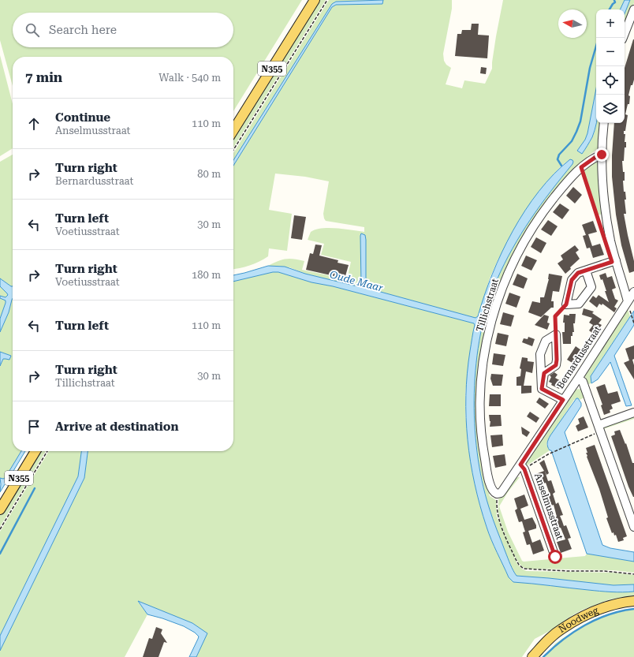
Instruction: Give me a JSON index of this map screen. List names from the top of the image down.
{
  "streets": {
    "main road": ["N355", "Noodweg"],
    "street": ["Tillichstraat", "Bernardusstraat", "Anselmusstraat"]
  },
  "crossings": [
    ["Tillichstraat", "Bernardusstraat"],
    ["Bernardusstraat", "Anselmusstraat"]
  ],
  "water": ["Oude Maar"],
  "north": "left",
  "page": {
    "map_buttons": ["+", "−"],
    "search": "Search here",
    "heading": ["7 min", "Walk · 540 m"],
    "list": [
      ["Continue", "Anselmusstraat", "110 m"],
      ["Turn right", "Bernardusstraat", "80 m"],
      ["Turn left", "Voetiusstraat", "30 m"],
      ["Turn right", "Voetiusstraat", "180 m"],
      ["Turn left", "110 m"],
      ["Turn right", "Tillichstraat", "30 m"],
      "Arrive at destination"
    ]
  }
}
